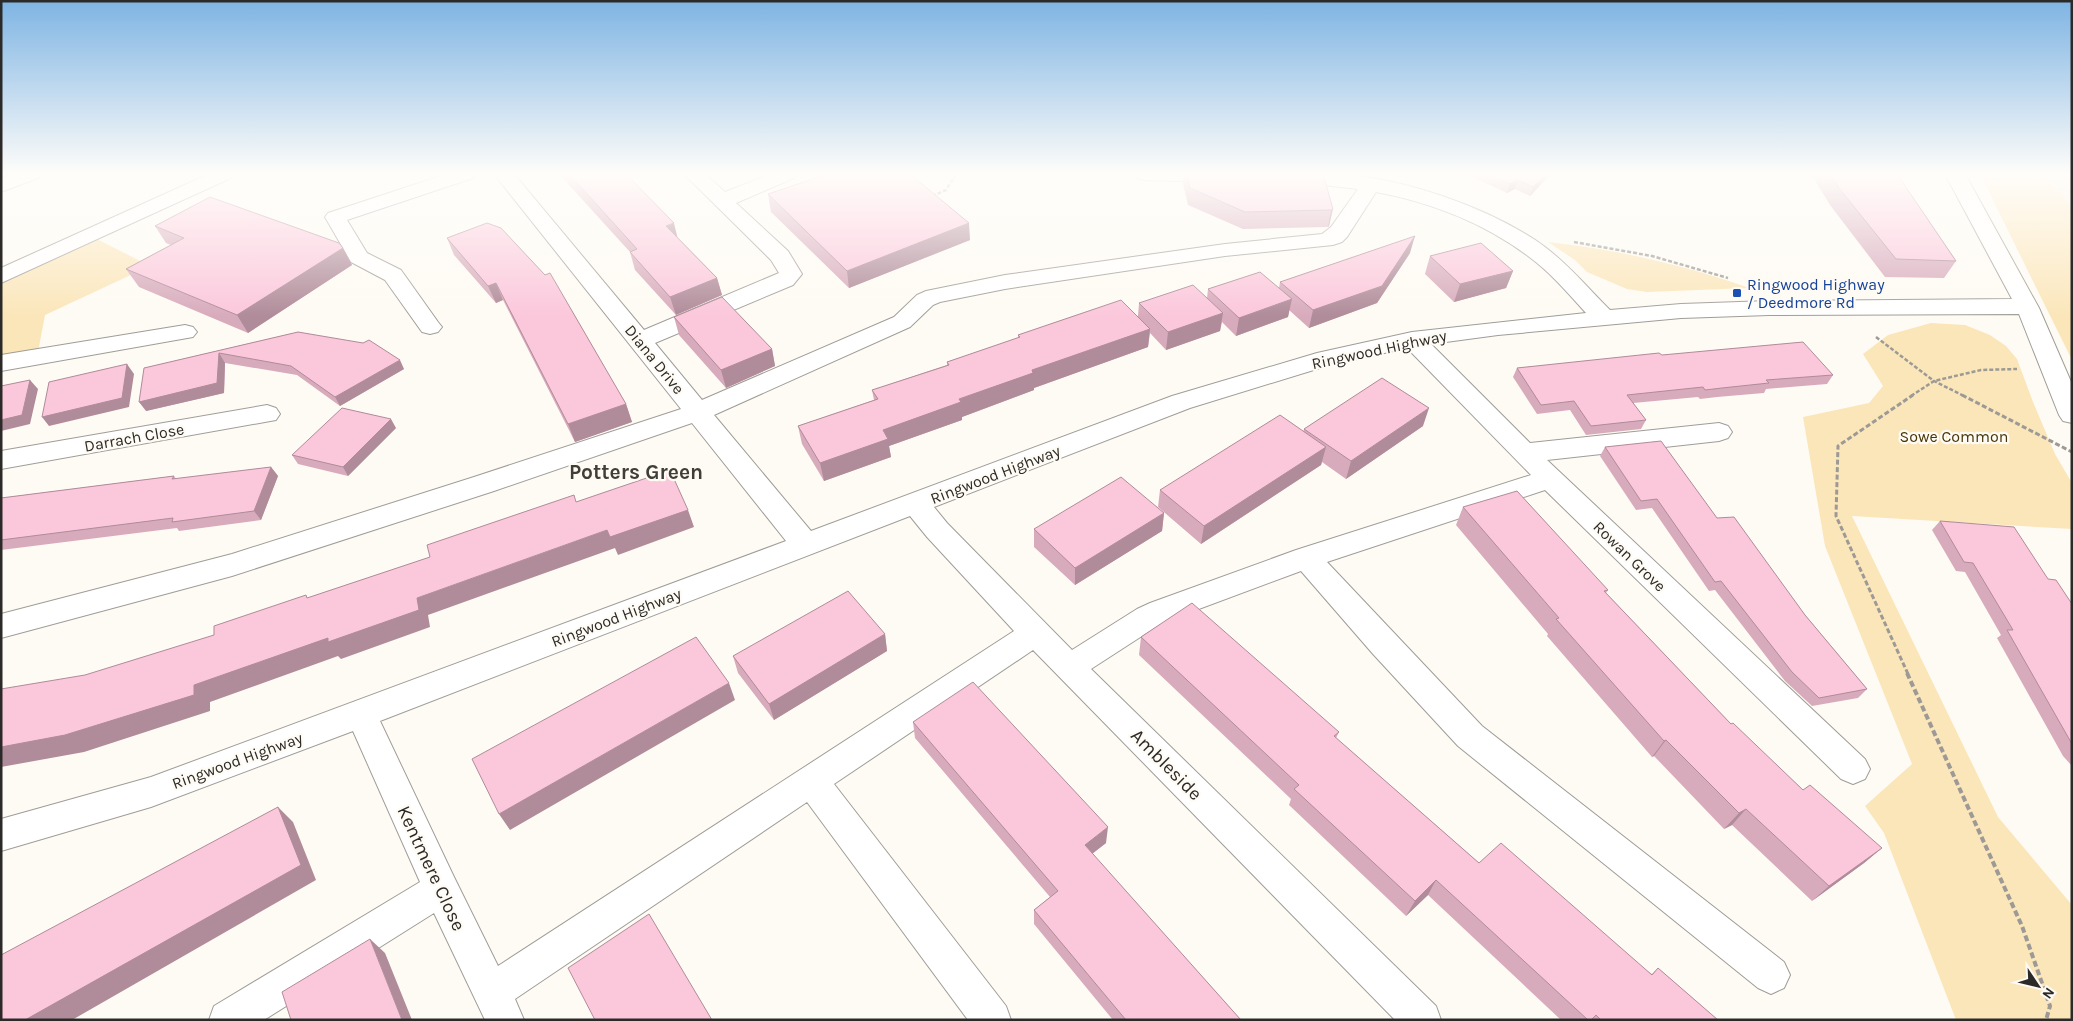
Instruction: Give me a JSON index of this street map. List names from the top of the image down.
{
  "streets": {
    "street": [
      "Ringwood Highway",
      "Diana Drive",
      "Darrach Close",
      "Rowan Grove",
      "Ambleside",
      "Kentmere Close"
    ]
  },
  "crossings": [
    ["Ringwood Highway", "Diana Drive"],
    ["Ringwood Highway", "Rowan Grove"],
    ["Ringwood Highway", "Ambleside"],
    ["Ringwood Highway", "Kentmere Close"]
  ],
  "districts": ["Potters Green"],
  "parks": ["Sowe Common"],
  "places": {
    "transit": ["Ringwood Highway / Deedmore Rd"]
  },
  "north": "bottom right"
}
